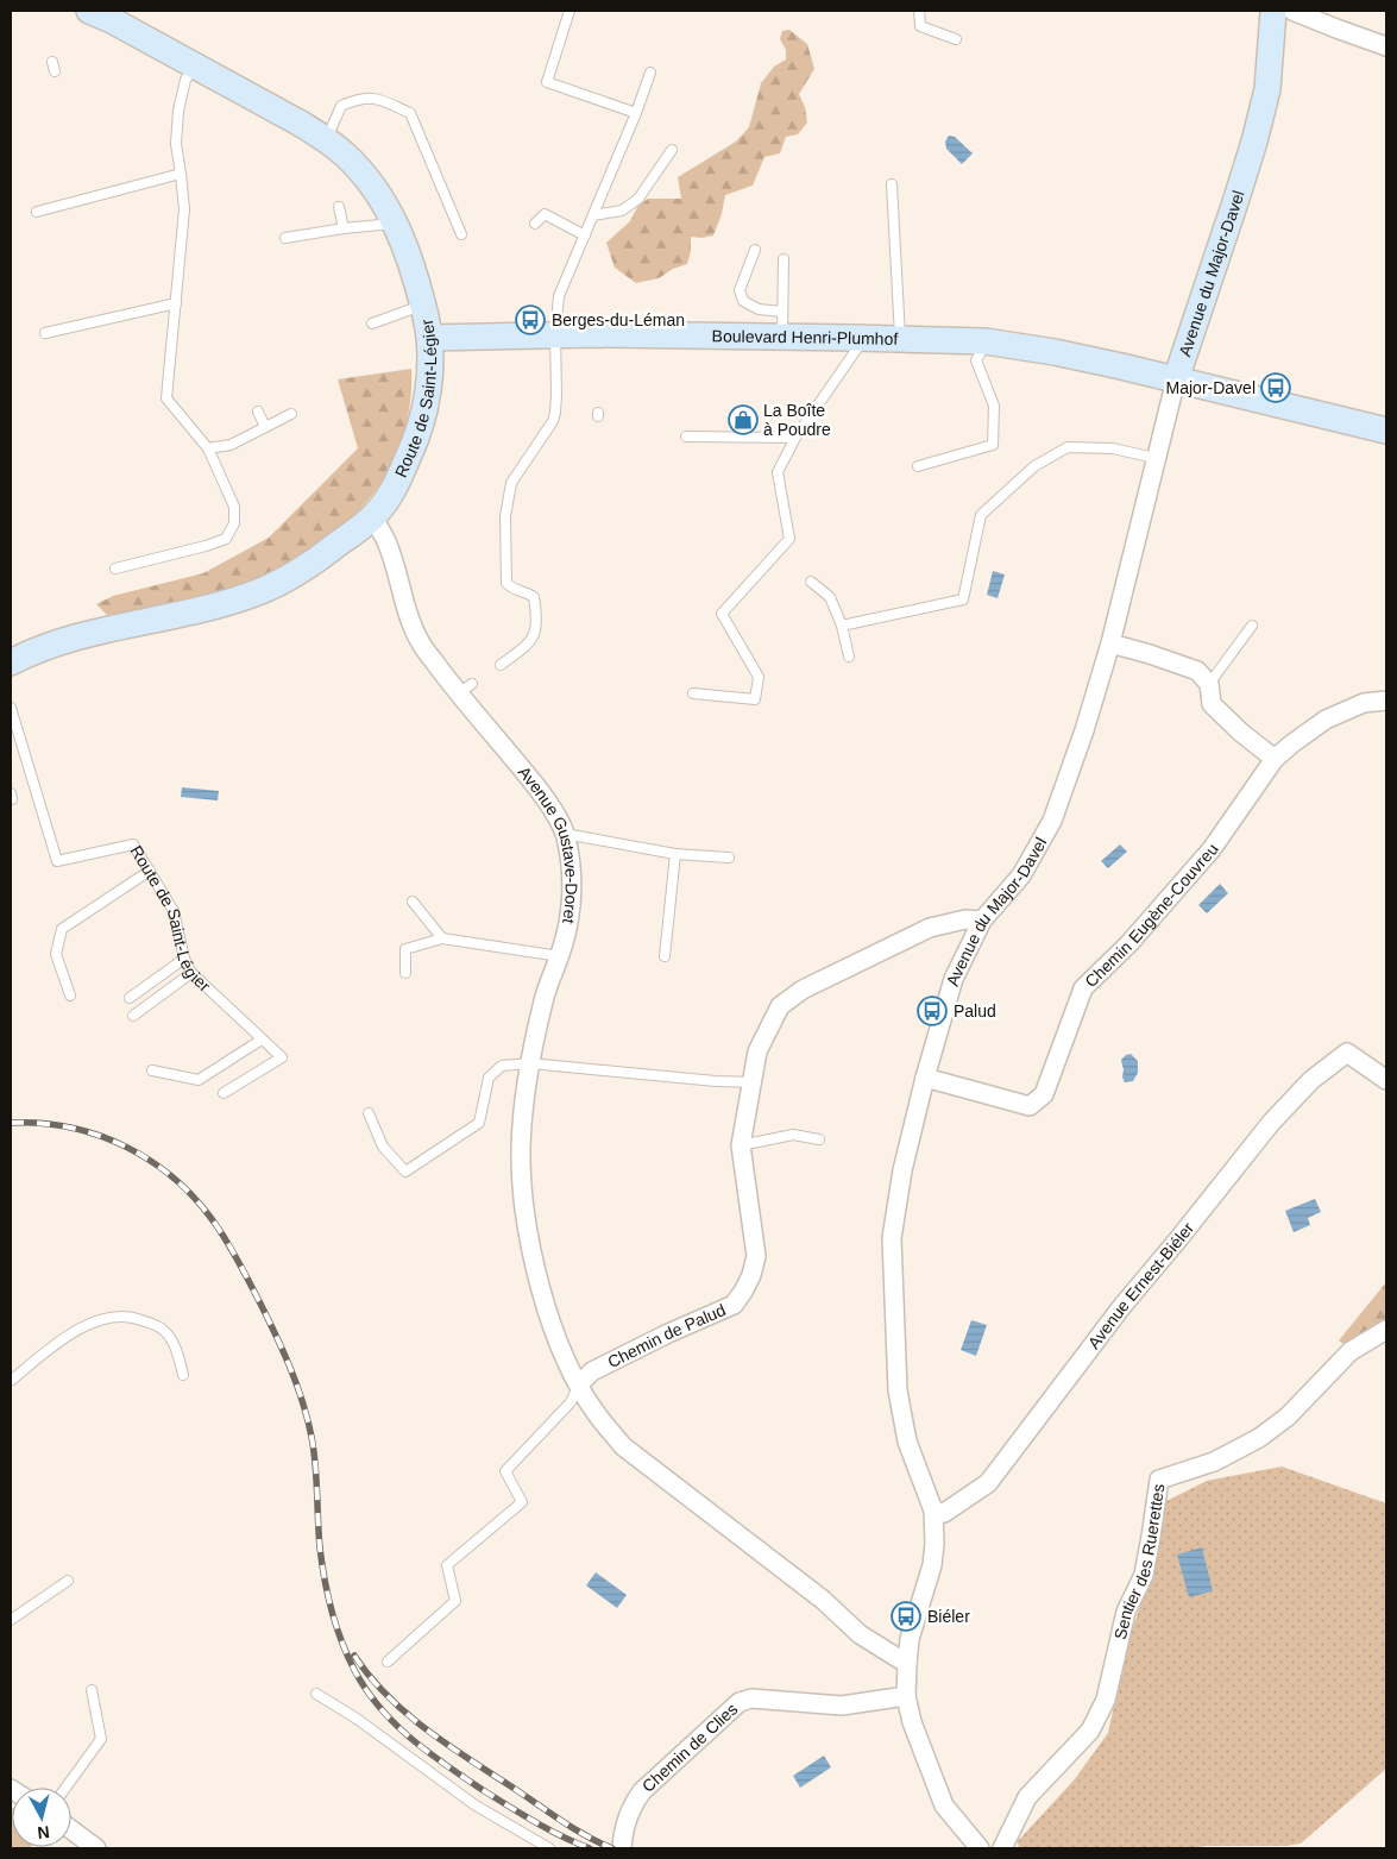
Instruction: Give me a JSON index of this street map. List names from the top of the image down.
{
  "streets": {
    "street": [
      "Avenue du Major-Davel",
      "Boulevard Henri-Plumhof",
      "Route de Saint-Légier",
      "Avenue Gustave-Doret",
      "Chemin Eugène-Couvreu",
      "Avenue Ernest-Biéler",
      "Chemin de Palud",
      "Sentier des Ruerettes",
      "Chemin de Clies"
    ]
  },
  "crossings": [
    ["Avenue du Major-Davel", "Boulevard Henri-Plumhof"],
    ["Avenue du Major-Davel", "Chemin Eugène-Couvreu"],
    ["Avenue du Major-Davel", "Avenue Ernest-Biéler"],
    ["Avenue du Major-Davel", "Chemin de Palud"],
    ["Avenue du Major-Davel", "Chemin de Clies"],
    ["Boulevard Henri-Plumhof", "Route de Saint-Légier"],
    ["Route de Saint-Légier", "Avenue Gustave-Doret"],
    ["Avenue Gustave-Doret", "Chemin de Palud"]
  ],
  "places": {
    "bus stop": [
      "Berges-du-Léman",
      "Major-Davel",
      "Palud",
      "Biéler"
    ],
    "shop": ["La Boîte à Poudre"]
  },
  "north": "bottom"
}
